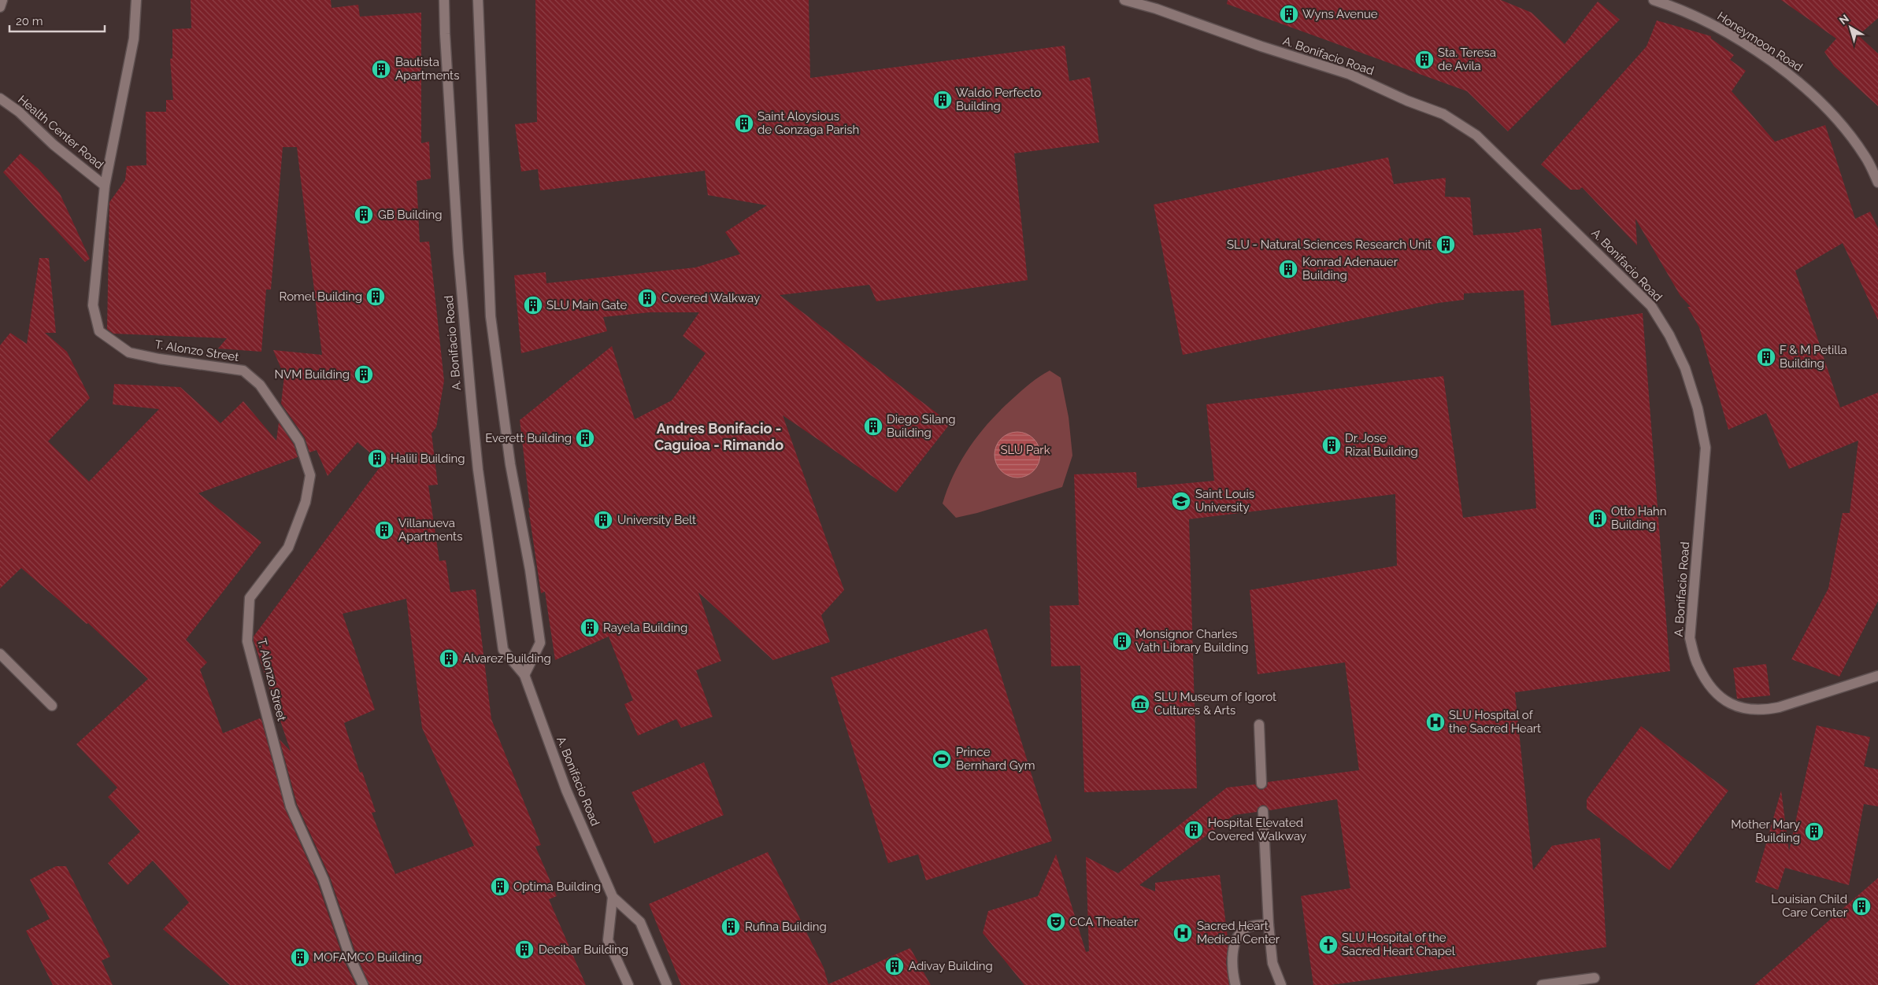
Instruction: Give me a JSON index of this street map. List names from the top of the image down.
{
  "streets": {
    "main road": [
      "Honeymoon Road",
      "A. Bonifacio Road",
      "Health Center Road",
      "T. Alonzo Street"
    ]
  },
  "crossings": [
    ["Health Center Road", "T. Alonzo Street"]
  ],
  "districts": ["Andres Bonifacio - Caguioa - Rimando"],
  "parks": ["SLU Park"],
  "places": {
    "building": [
      "Wyns Avenue",
      "Sta. Teresa de Avila",
      "Bautista Apartments",
      "Waldo Perfecto Building",
      "Saint Aloysious de Gonzaga Parish",
      "GB Building",
      "SLU - Natural Sciences Research Unit",
      "Konrad Adenauer Building",
      "Romel Building",
      "Covered Walkway",
      "SLU Main Gate",
      "F & M Petilla Building",
      "NVM Building",
      "Diego Silang Building",
      "Everett Building",
      "Dr. Jose Rizal Building",
      "Halili Building",
      "Otto Hahn Building",
      "University Belt",
      "Villanueva Apartments",
      "Rayela Building",
      "Monsignor Charles Vath Library Building",
      "Alvarez Building",
      "Hospital Elevated Covered Walkway",
      "Mother Mary Building",
      "Optima Building",
      "Louisian Child Care Center",
      "Rufina Building",
      "Decibar Building",
      "MOFAMCO Building",
      "Adivay Building"
    ],
    "school or university": ["Saint Louis University"],
    "museum": ["SLU Museum of Igorot Cultures & Arts"],
    "hospital": ["SLU Hospital of the Sacred Heart", "Sacred Heart Medical Center"],
    "sports": ["Prince Bernhard Gym"],
    "theatre": ["CCA Theater"],
    "church": ["SLU Hospital of the Sacred Heart Chapel"]
  },
  "scale_bar": "20 m",
  "north": "top left"
}
